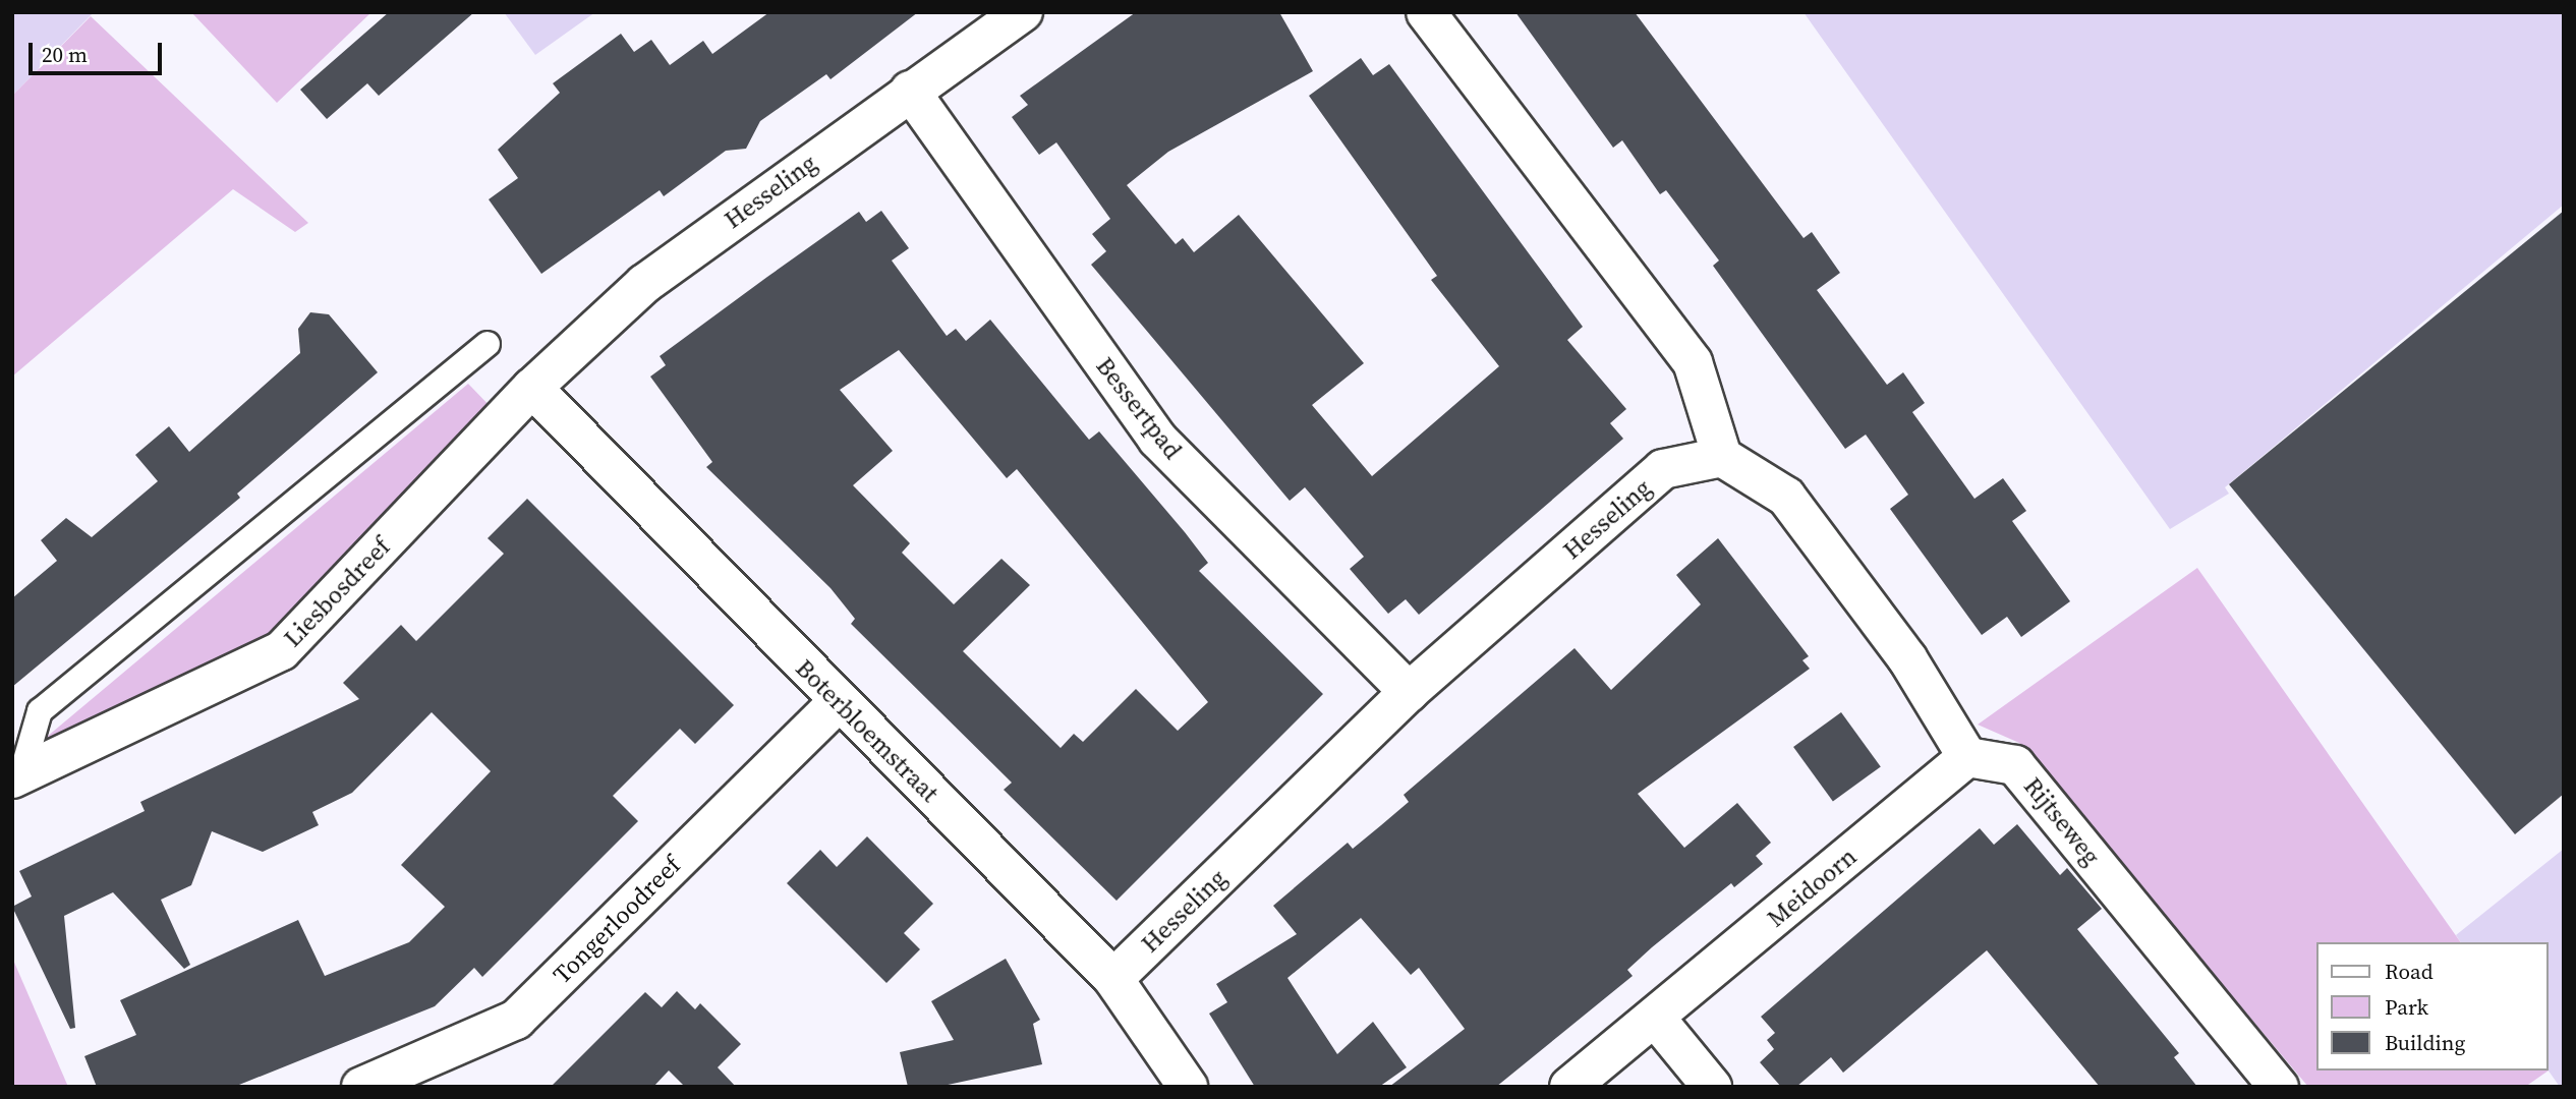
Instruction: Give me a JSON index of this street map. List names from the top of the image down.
{
  "streets": {
    "street": [
      "Hesseling",
      "Bessertpad",
      "Liesbosdreef",
      "Boterbloemstraat",
      "Rijtseweg",
      "Meidoorn",
      "Tongerloodreef"
    ]
  },
  "crossings": [
    ["Hesseling", "Bessertpad"],
    ["Hesseling", "Liesbosdreef"],
    ["Hesseling", "Boterbloemstraat"],
    ["Liesbosdreef", "Boterbloemstraat"],
    ["Boterbloemstraat", "Tongerloodreef"],
    ["Rijtseweg", "Meidoorn"]
  ],
  "legend": ["Road", "Park", "Building"],
  "scale_bar": "20 m"
}
